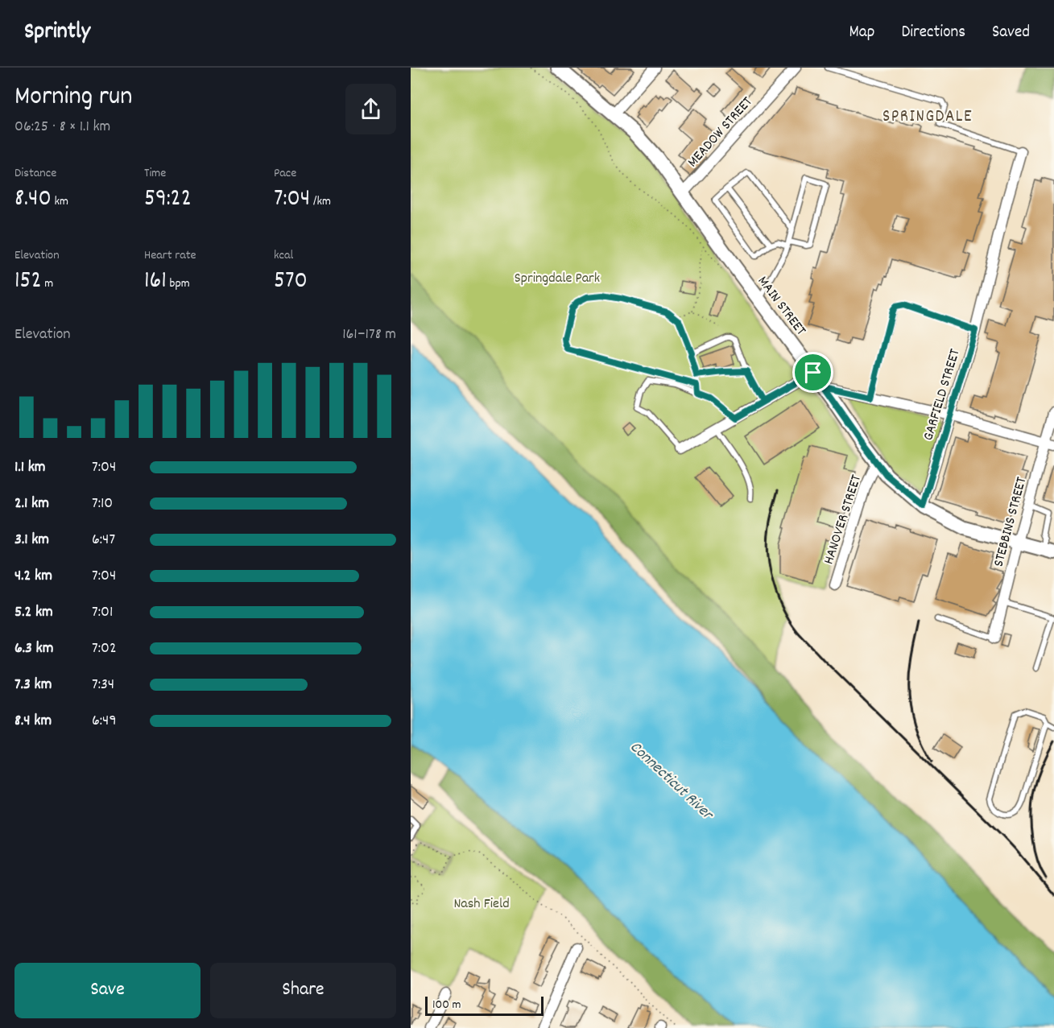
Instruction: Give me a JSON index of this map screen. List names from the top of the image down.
{
  "streets": {
    "main road": ["MAIN STREET"],
    "street": [
      "MEADOW STREET",
      "GARFIELD STREET",
      "HANOVER STREET",
      "STEBBINS STREET"
    ]
  },
  "crossings": [
    ["MEADOW STREET", "MAIN STREET"],
    ["MAIN STREET", "GARFIELD STREET"],
    ["MAIN STREET", "HANOVER STREET"],
    ["MAIN STREET", "STEBBINS STREET"]
  ],
  "districts": ["SPRINGDALE"],
  "water": ["Connecticut River"],
  "parks": ["Springdale Park", "Nash Field"],
  "scale_bar": "100 m",
  "page": {
    "header": "Sprintly",
    "nav": ["Map", "Directions", "Saved"],
    "heading": ["Morning run", "06:25 · 8 × 1.1 km"],
    "stats": [
      ["Distance", "8.40 km"],
      ["Time", "59:22"],
      ["Pace", "7:04 /km"],
      ["Elevation", "152 m"],
      ["Heart rate", "161 bpm"],
      ["kcal", "570"]
    ],
    "chart": ["Elevation", "161–178 m"],
    "list": [
      {
        "name": "1.1 km",
        "note": "7:04"
      },
      {
        "name": "2.1 km",
        "note": "7:10"
      },
      {
        "name": "3.1 km",
        "note": "6:47"
      },
      {
        "name": "4.2 km",
        "note": "7:04"
      },
      {
        "name": "5.2 km",
        "note": "7:01"
      },
      {
        "name": "6.3 km",
        "note": "7:02"
      },
      {
        "name": "7.3 km",
        "note": "7:34"
      },
      {
        "name": "8.4 km",
        "note": "6:49"
      }
    ],
    "buttons": ["Save", "Share"],
    "scale": "100 m"
  }
}
